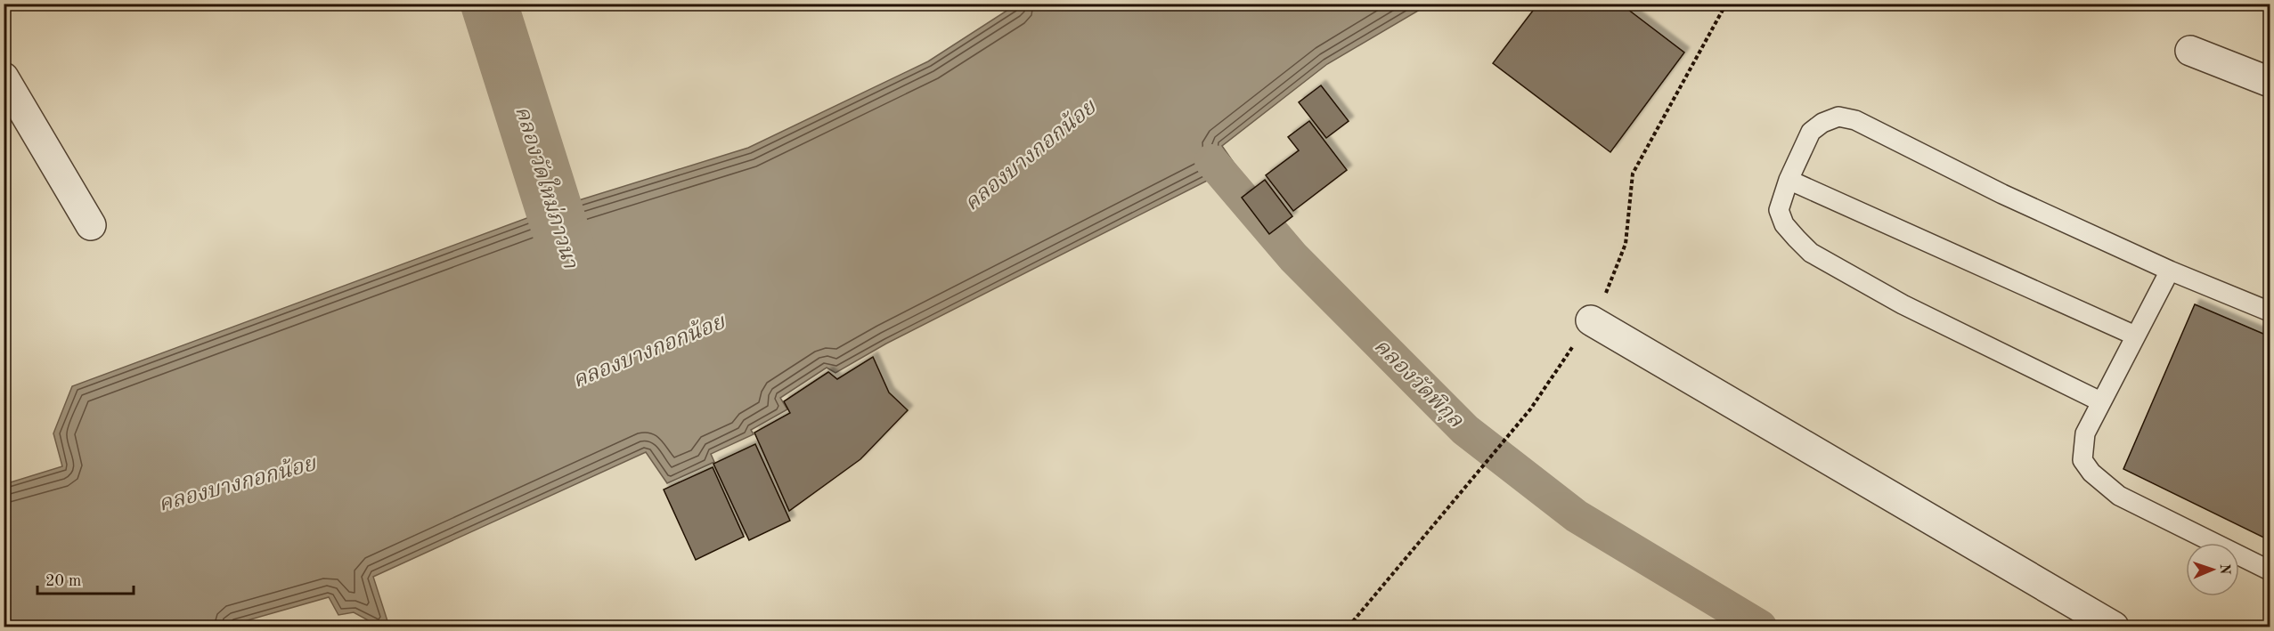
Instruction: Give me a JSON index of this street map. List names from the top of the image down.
{
  "water": ["คลองบางกอกน้อย", "คลองวัดใหม่ภาวนา", "คลองวัดพิกุล"],
  "scale_bar": "20 m",
  "north": "right"
}
